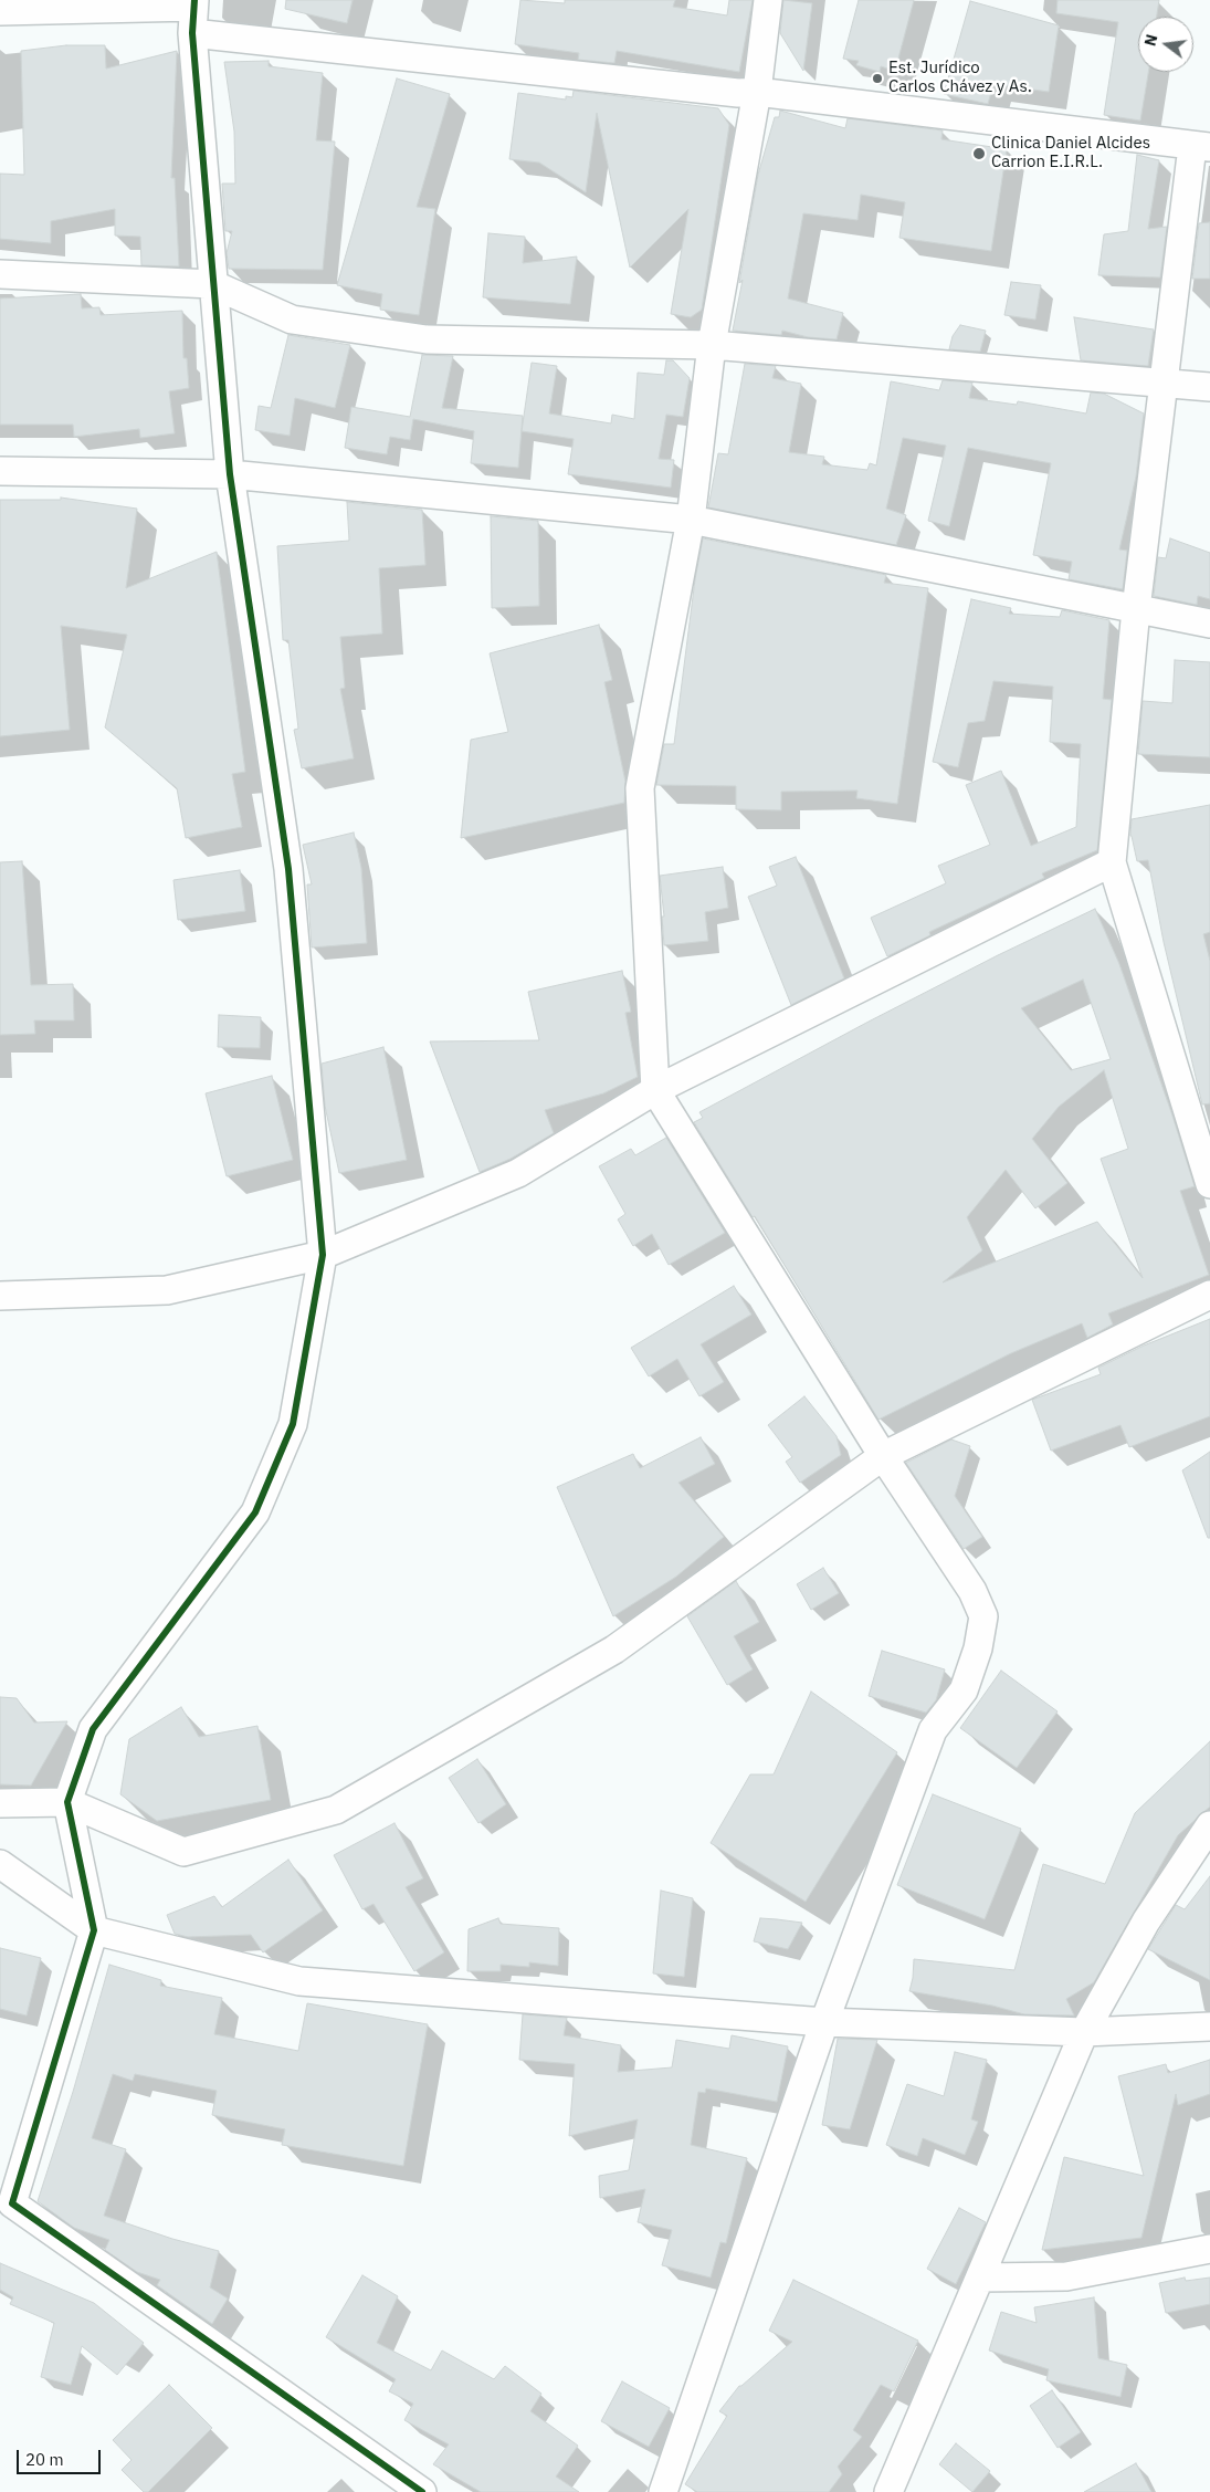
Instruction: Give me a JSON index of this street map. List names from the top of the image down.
{
  "places": ["Est. Jurídico Carlos Chávez y As.", "Clinica Daniel Alcides Carrion E.I.R.L."],
  "scale_bar": "20 m",
  "north": "left"
}
